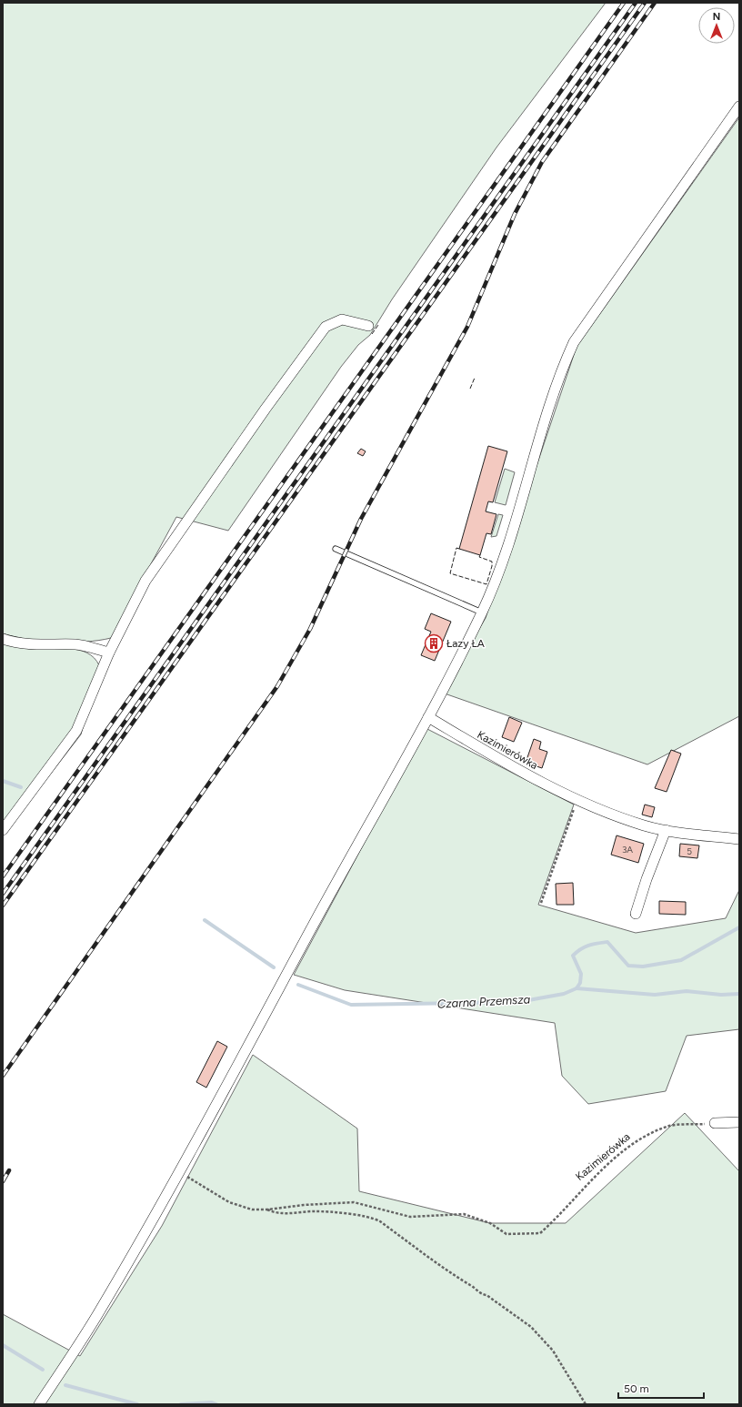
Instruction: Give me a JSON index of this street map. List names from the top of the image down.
{
  "streets": {
    "street": ["Kazimierówka"]
  },
  "water": ["Czarna Przemsza"],
  "places": {
    "building": ["Łazy ŁA"]
  },
  "house_numbers": ["3A", "5"],
  "scale_bar": "50 m",
  "north": "top"
}
